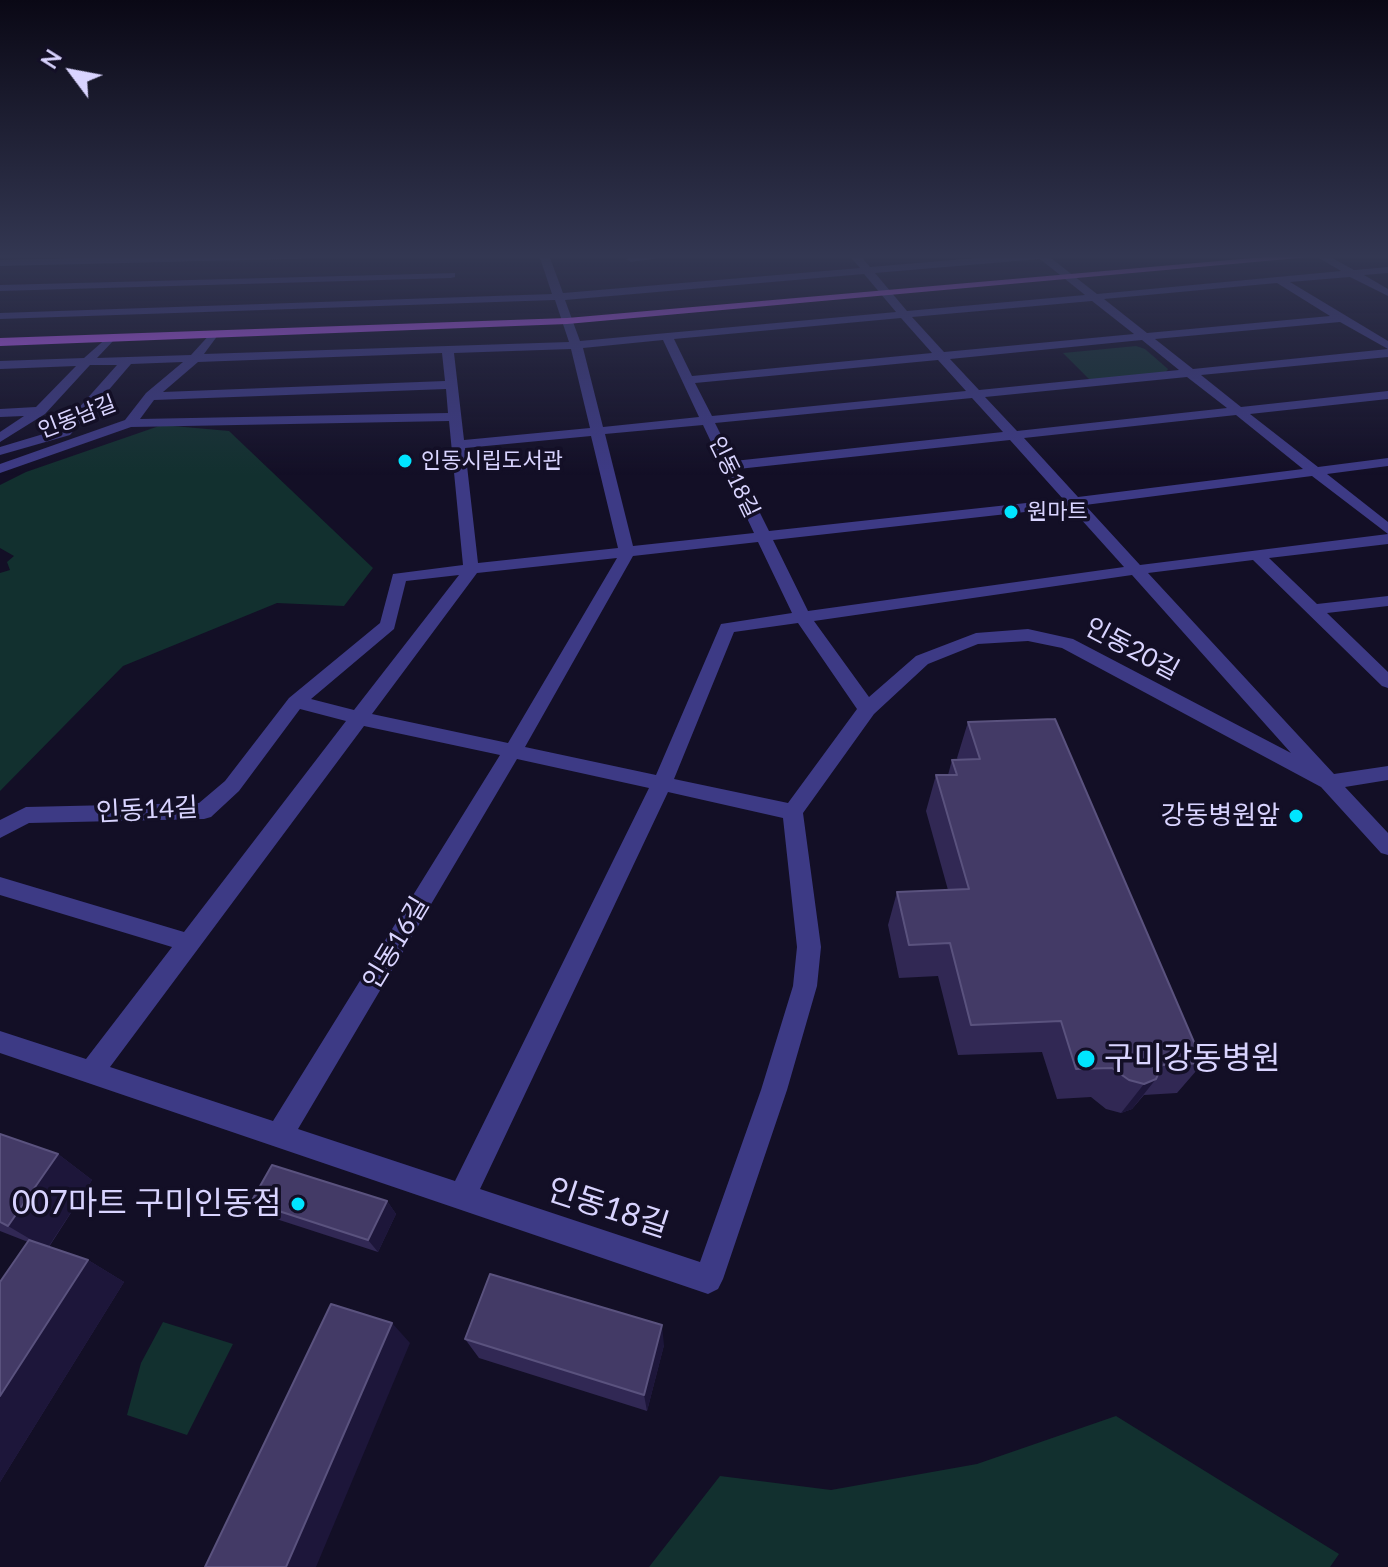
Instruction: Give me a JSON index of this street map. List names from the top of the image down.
{
  "streets": {
    "street": [
      "인동남길",
      "인동18길",
      "인동20길",
      "인동14길",
      "인동16길"
    ]
  },
  "crossings": [
    ["인동남길", "인동18길"],
    ["인동18길", "인동20길"]
  ],
  "places": [
    "인동시립도서관",
    "원마트",
    "강동병원앞",
    "구미강동병원",
    "007마트 구미인동점"
  ],
  "north": "top left"
}
